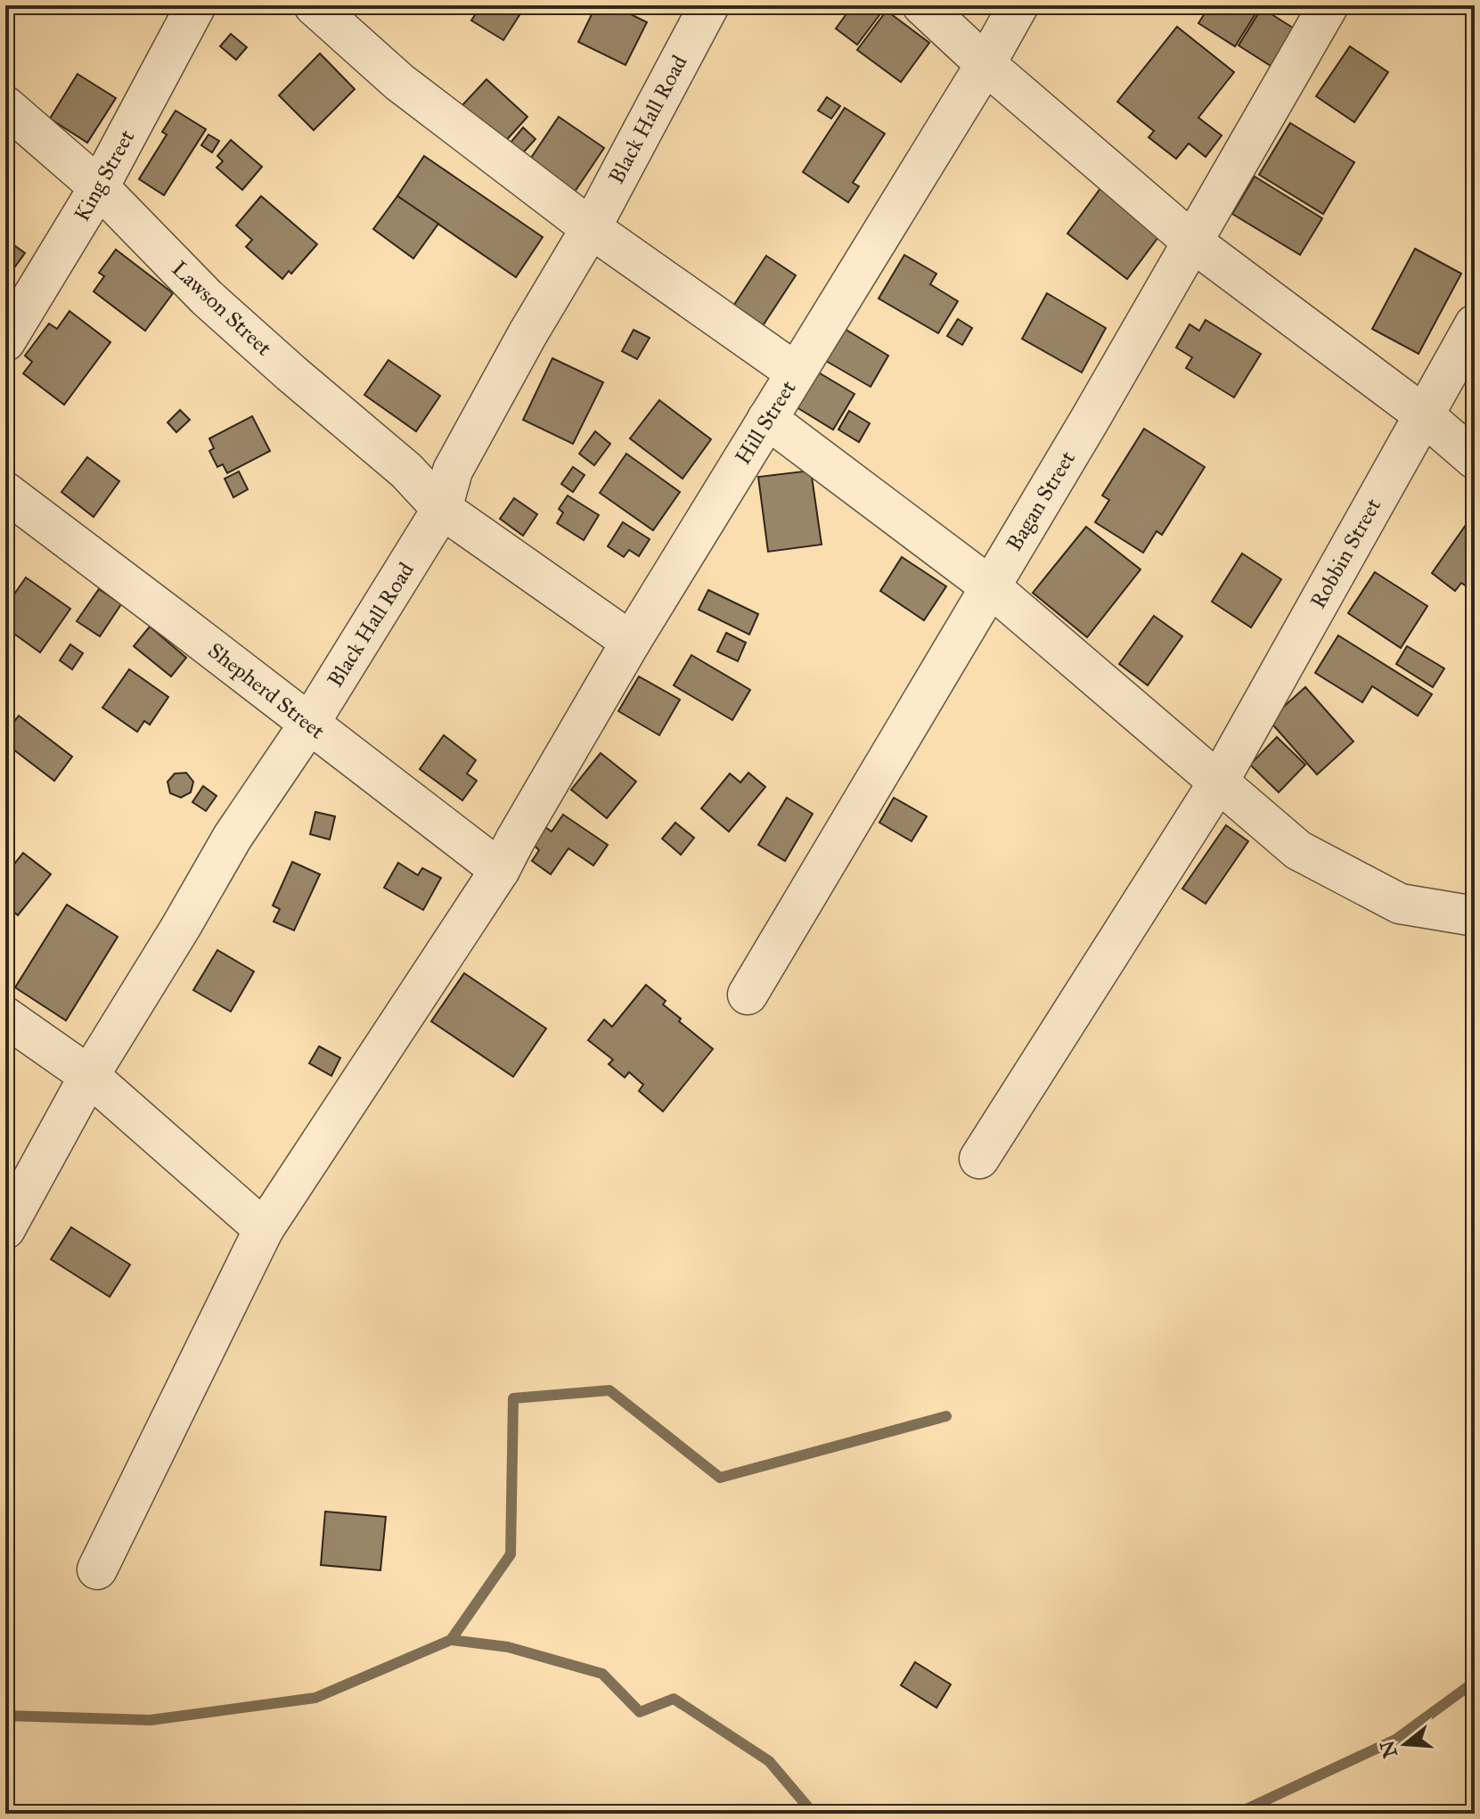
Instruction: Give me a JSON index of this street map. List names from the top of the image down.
{
  "streets": {
    "street": [
      "Black Hall Road",
      "King Street",
      "Lawson Street",
      "Hill Street",
      "Bagan Street",
      "Robbin Street",
      "Shepherd Street"
    ]
  },
  "crossings": [
    ["Black Hall Road", "Lawson Street"],
    ["Black Hall Road", "Shepherd Street"],
    ["King Street", "Lawson Street"],
    ["Lawson Street", "Hill Street"],
    ["Hill Street", "Shepherd Street"]
  ],
  "north": "left"
}
